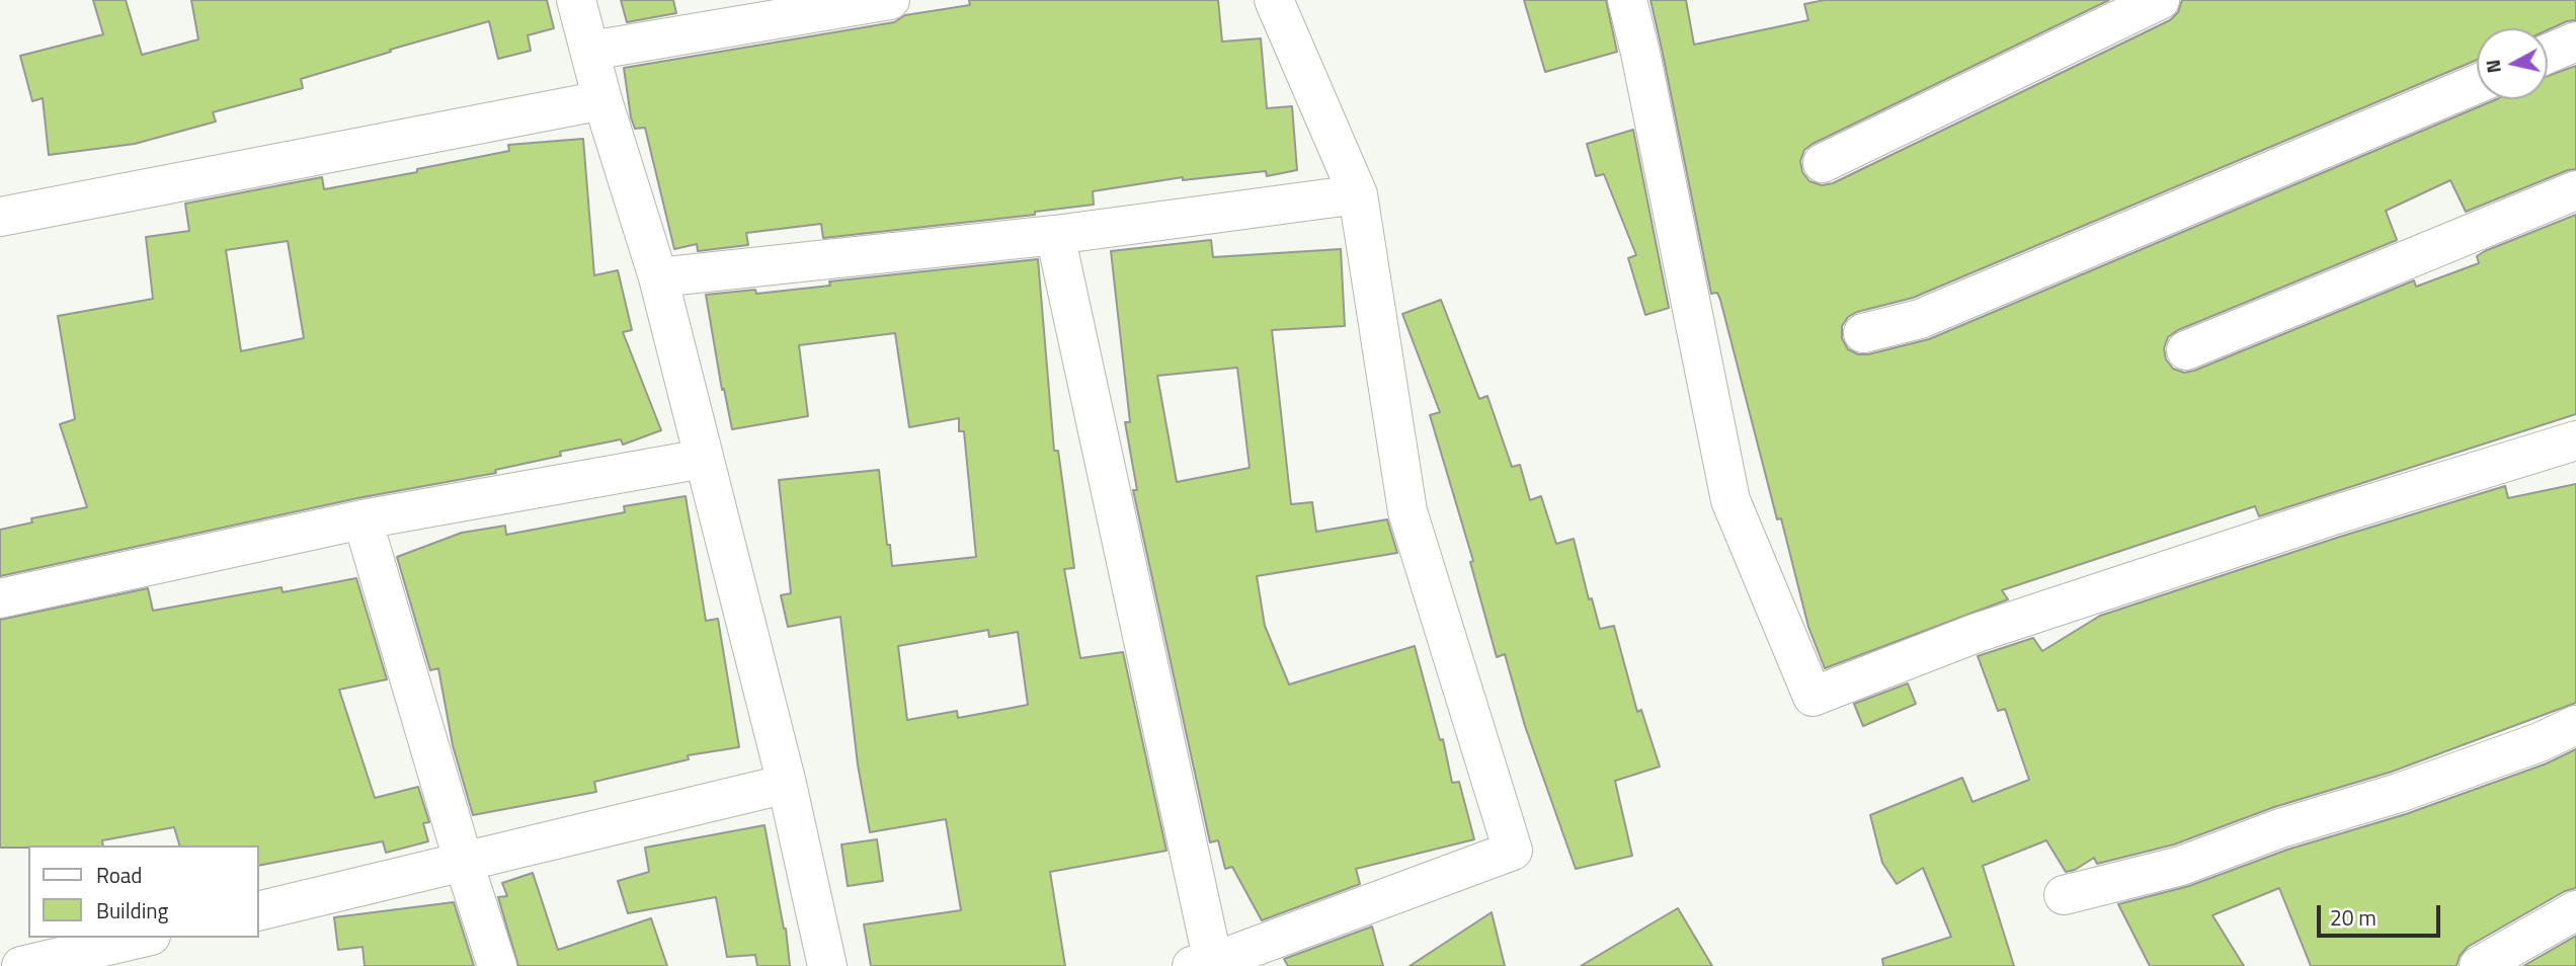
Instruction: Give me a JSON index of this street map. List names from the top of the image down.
{
  "legend": ["Road", "Building"],
  "scale_bar": "20 m",
  "north": "left"
}
